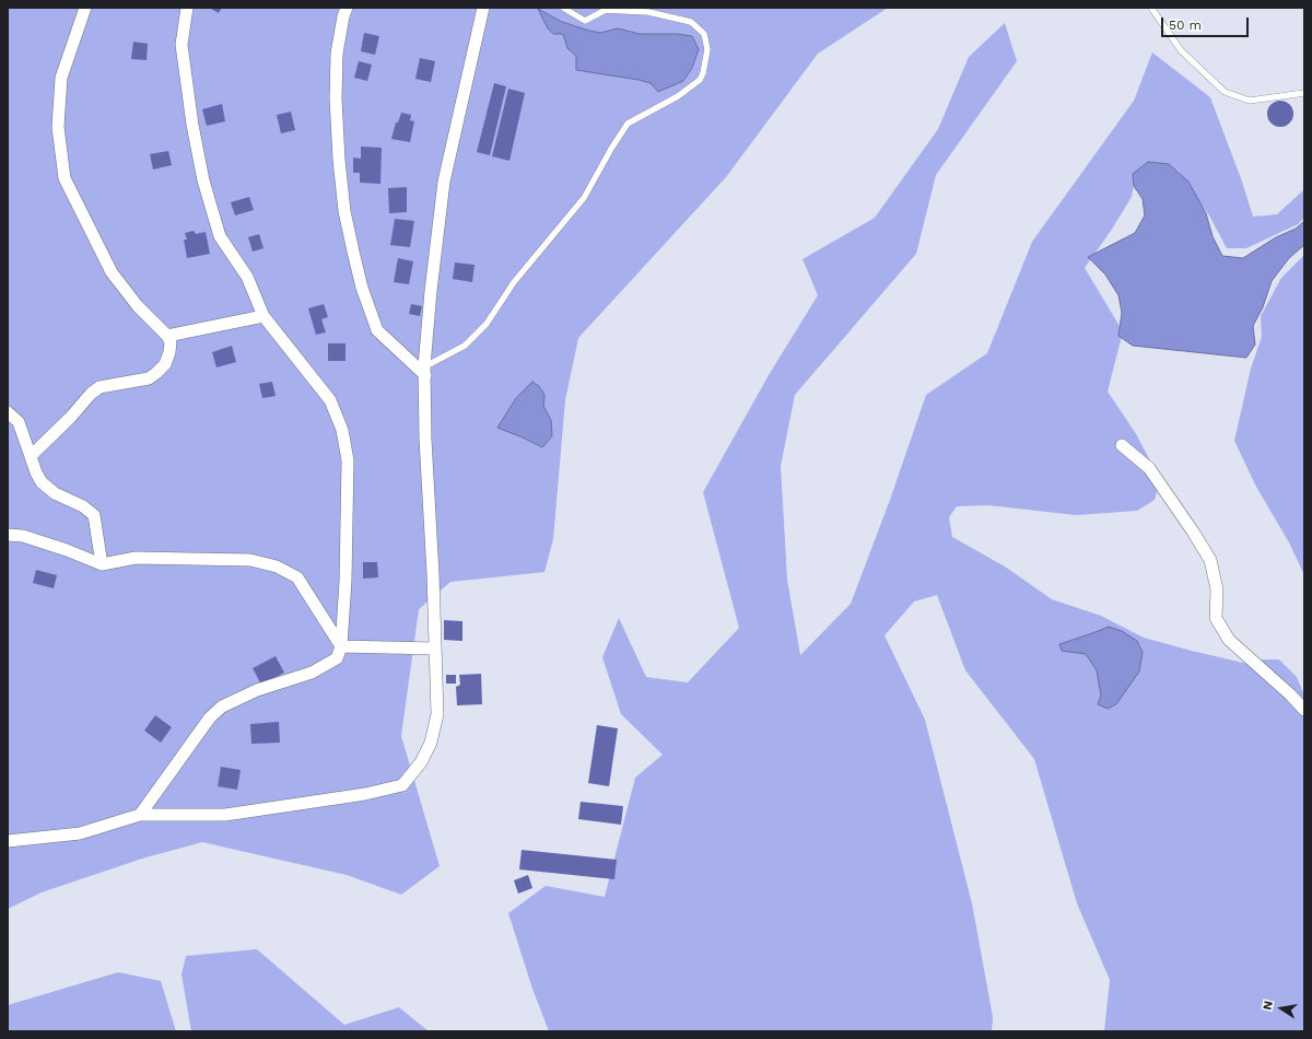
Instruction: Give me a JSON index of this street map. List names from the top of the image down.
{
  "scale_bar": "50 m",
  "north": "left"
}
